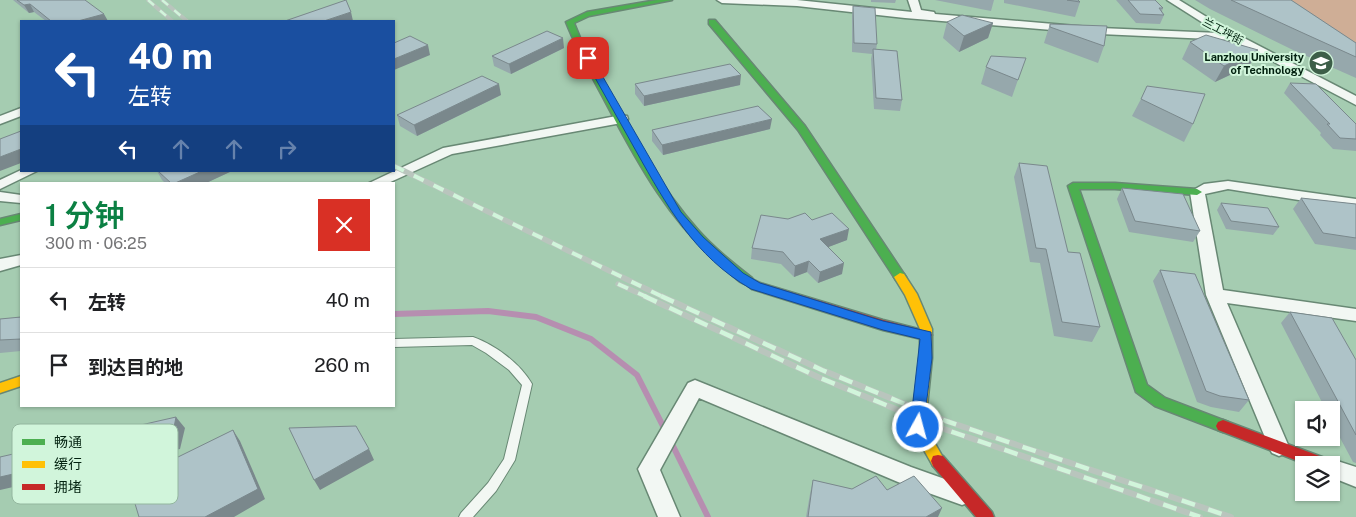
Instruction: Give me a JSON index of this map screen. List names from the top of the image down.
{
  "streets": {
    "street": ["兰工坪街"]
  },
  "places": {
    "school or university": ["Lanzhou University of Technology"]
  },
  "legend": ["畅通", "缓行", "拥堵"],
  "page": {
    "turn": ["40 m", "左转"],
    "heading": ["1 分钟", "300 m · 06:25"],
    "list": [
      {
        "name": "左转",
        "value": "40 m"
      },
      {
        "name": "到达目的地",
        "value": "260 m"
      }
    ]
  }
}
